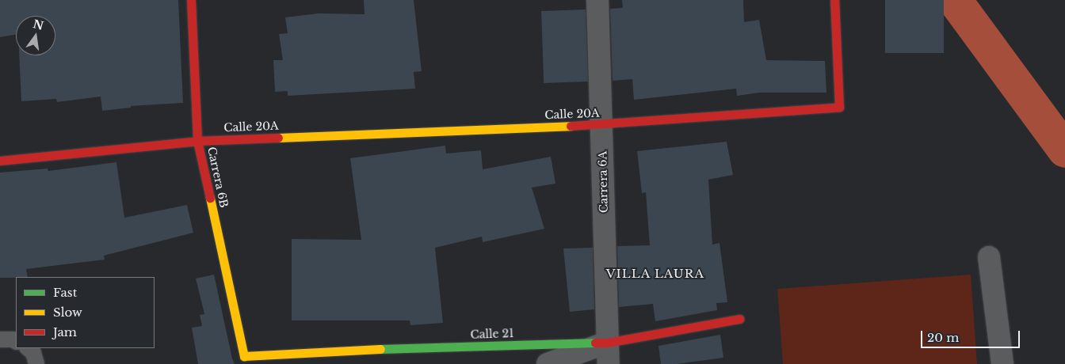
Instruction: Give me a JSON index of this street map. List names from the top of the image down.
{
  "streets": {
    "street": [
      "Calle 20A",
      "Carrera 6B",
      "Carrera 6A",
      "Calle 21"
    ]
  },
  "crossings": [
    ["Calle 20A", "Carrera 6B"],
    ["Calle 20A", "Carrera 6A"],
    ["Carrera 6B", "Calle 21"],
    ["Carrera 6A", "Calle 21"]
  ],
  "districts": ["VILLA LAURA"],
  "legend": ["Fast", "Slow", "Jam"],
  "scale_bar": "20 m",
  "north": "top"
}
